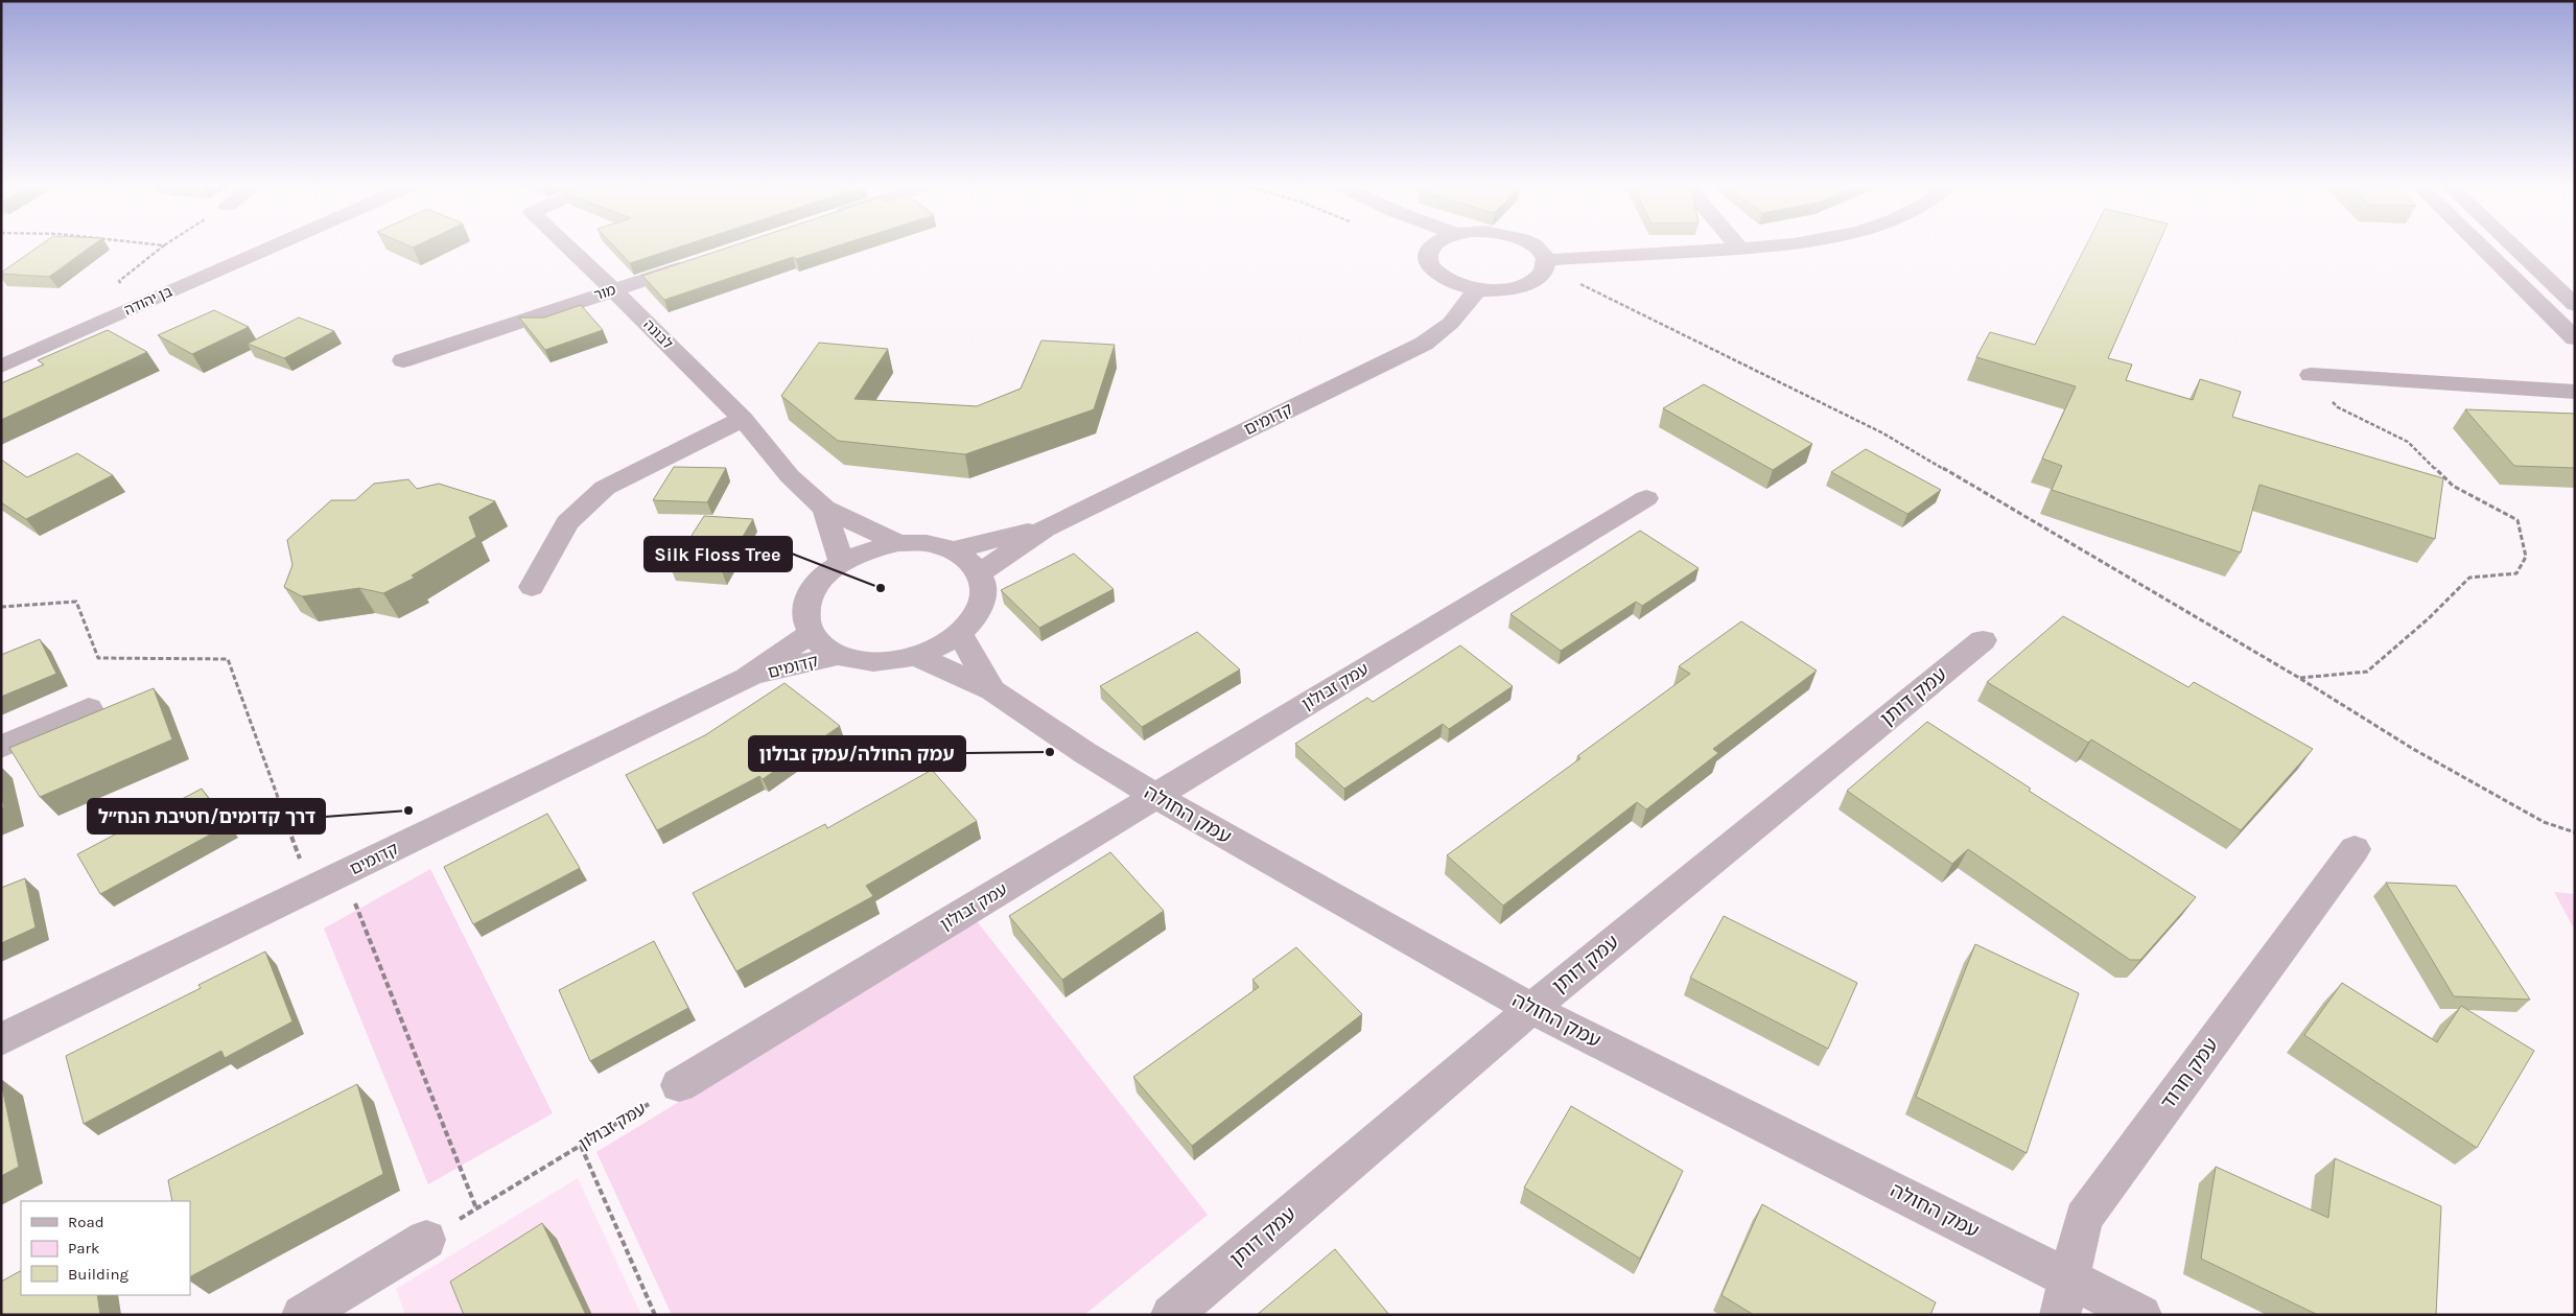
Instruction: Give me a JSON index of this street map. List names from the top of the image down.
{
  "streets": {
    "street": [
      "מור",
      "בן יהודה",
      "לבונה",
      "קדומים",
      "עמק זבולון",
      "עמק דותן",
      "עמק החולה",
      "עמק חרוד"
    ]
  },
  "crossings": [
    ["מור", "לבונה"],
    ["לבונה", "קדומים"],
    ["לבונה", "עמק החולה"],
    ["קדומים", "עמק החולה"],
    ["עמק זבולון", "עמק החולה"],
    ["עמק דותן", "עמק החולה"],
    ["עמק החולה", "עמק חרוד"]
  ],
  "places": ["Silk Floss Tree", "עמק החולה/עמק זבולון", "דרך קדומים/חטיבת הנח״ל"],
  "legend": ["Road", "Park", "Building"]
}
